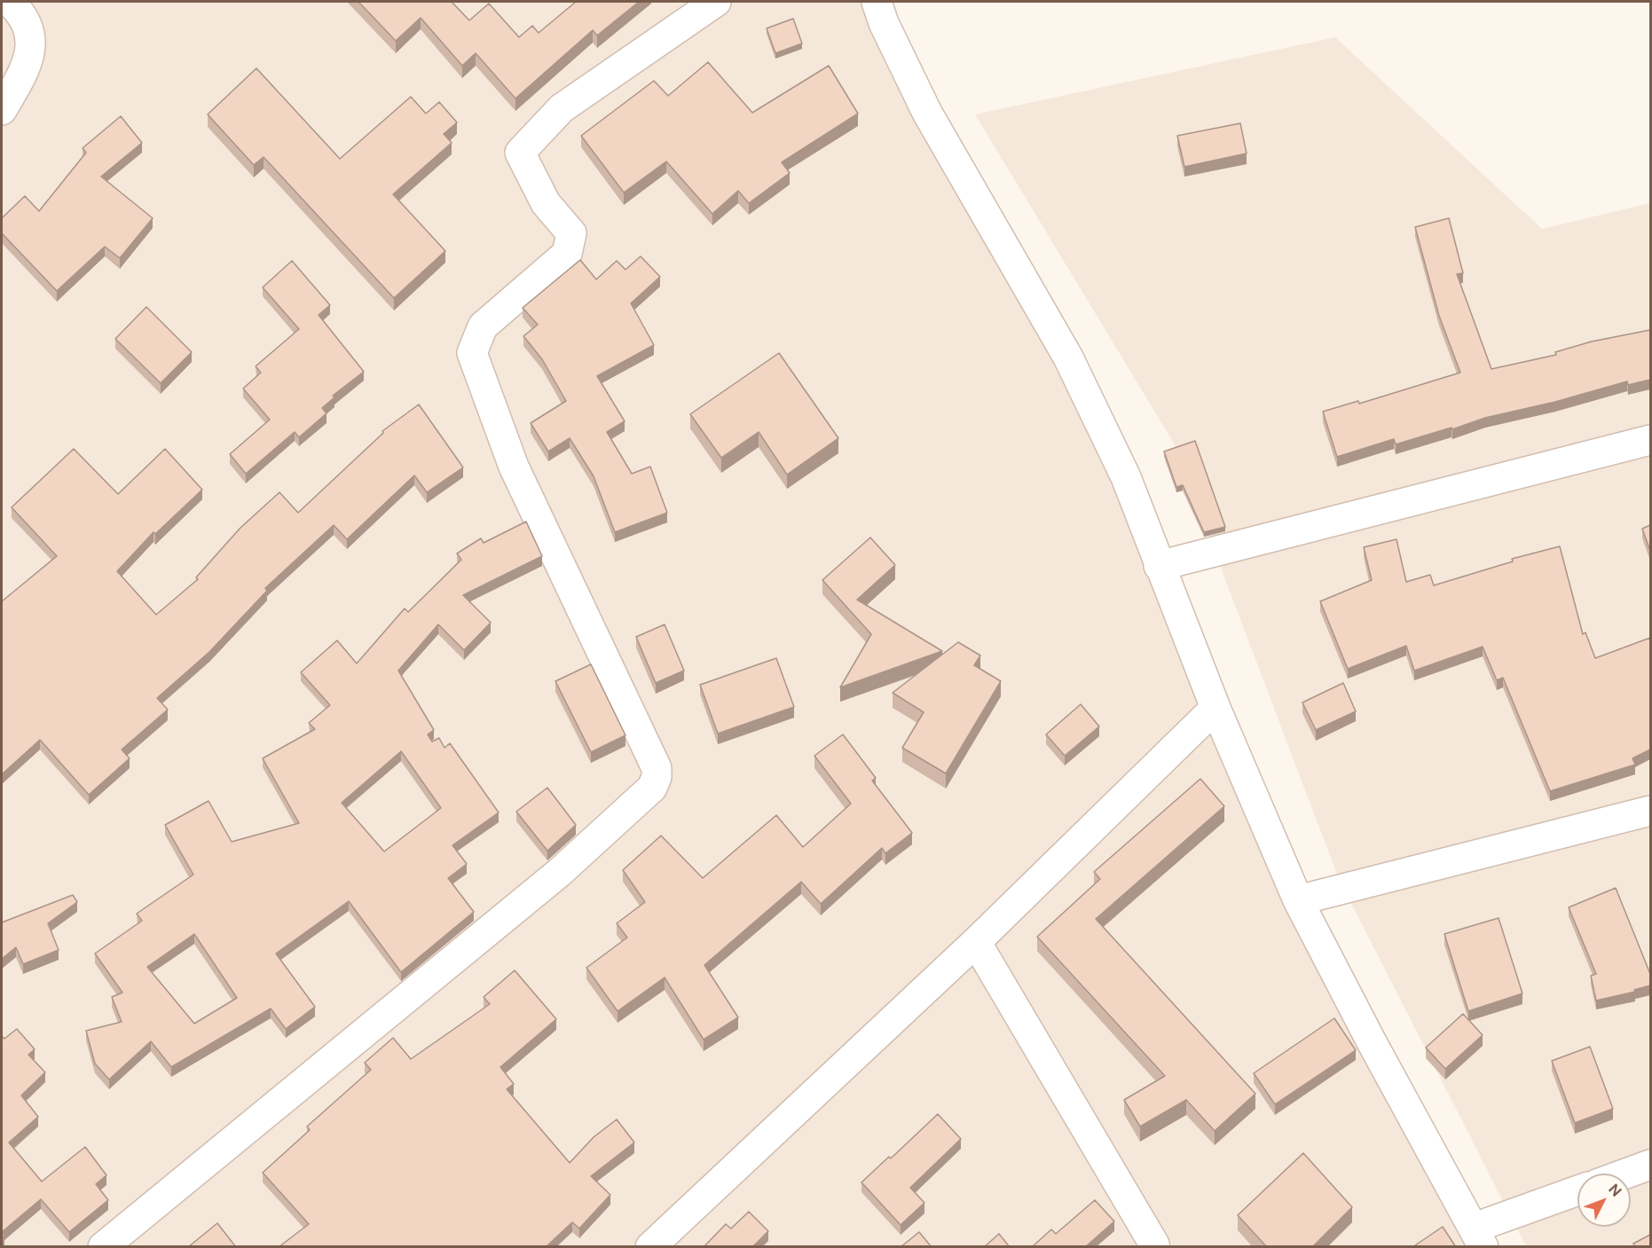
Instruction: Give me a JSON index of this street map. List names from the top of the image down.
{
  "north": "top right"
}
